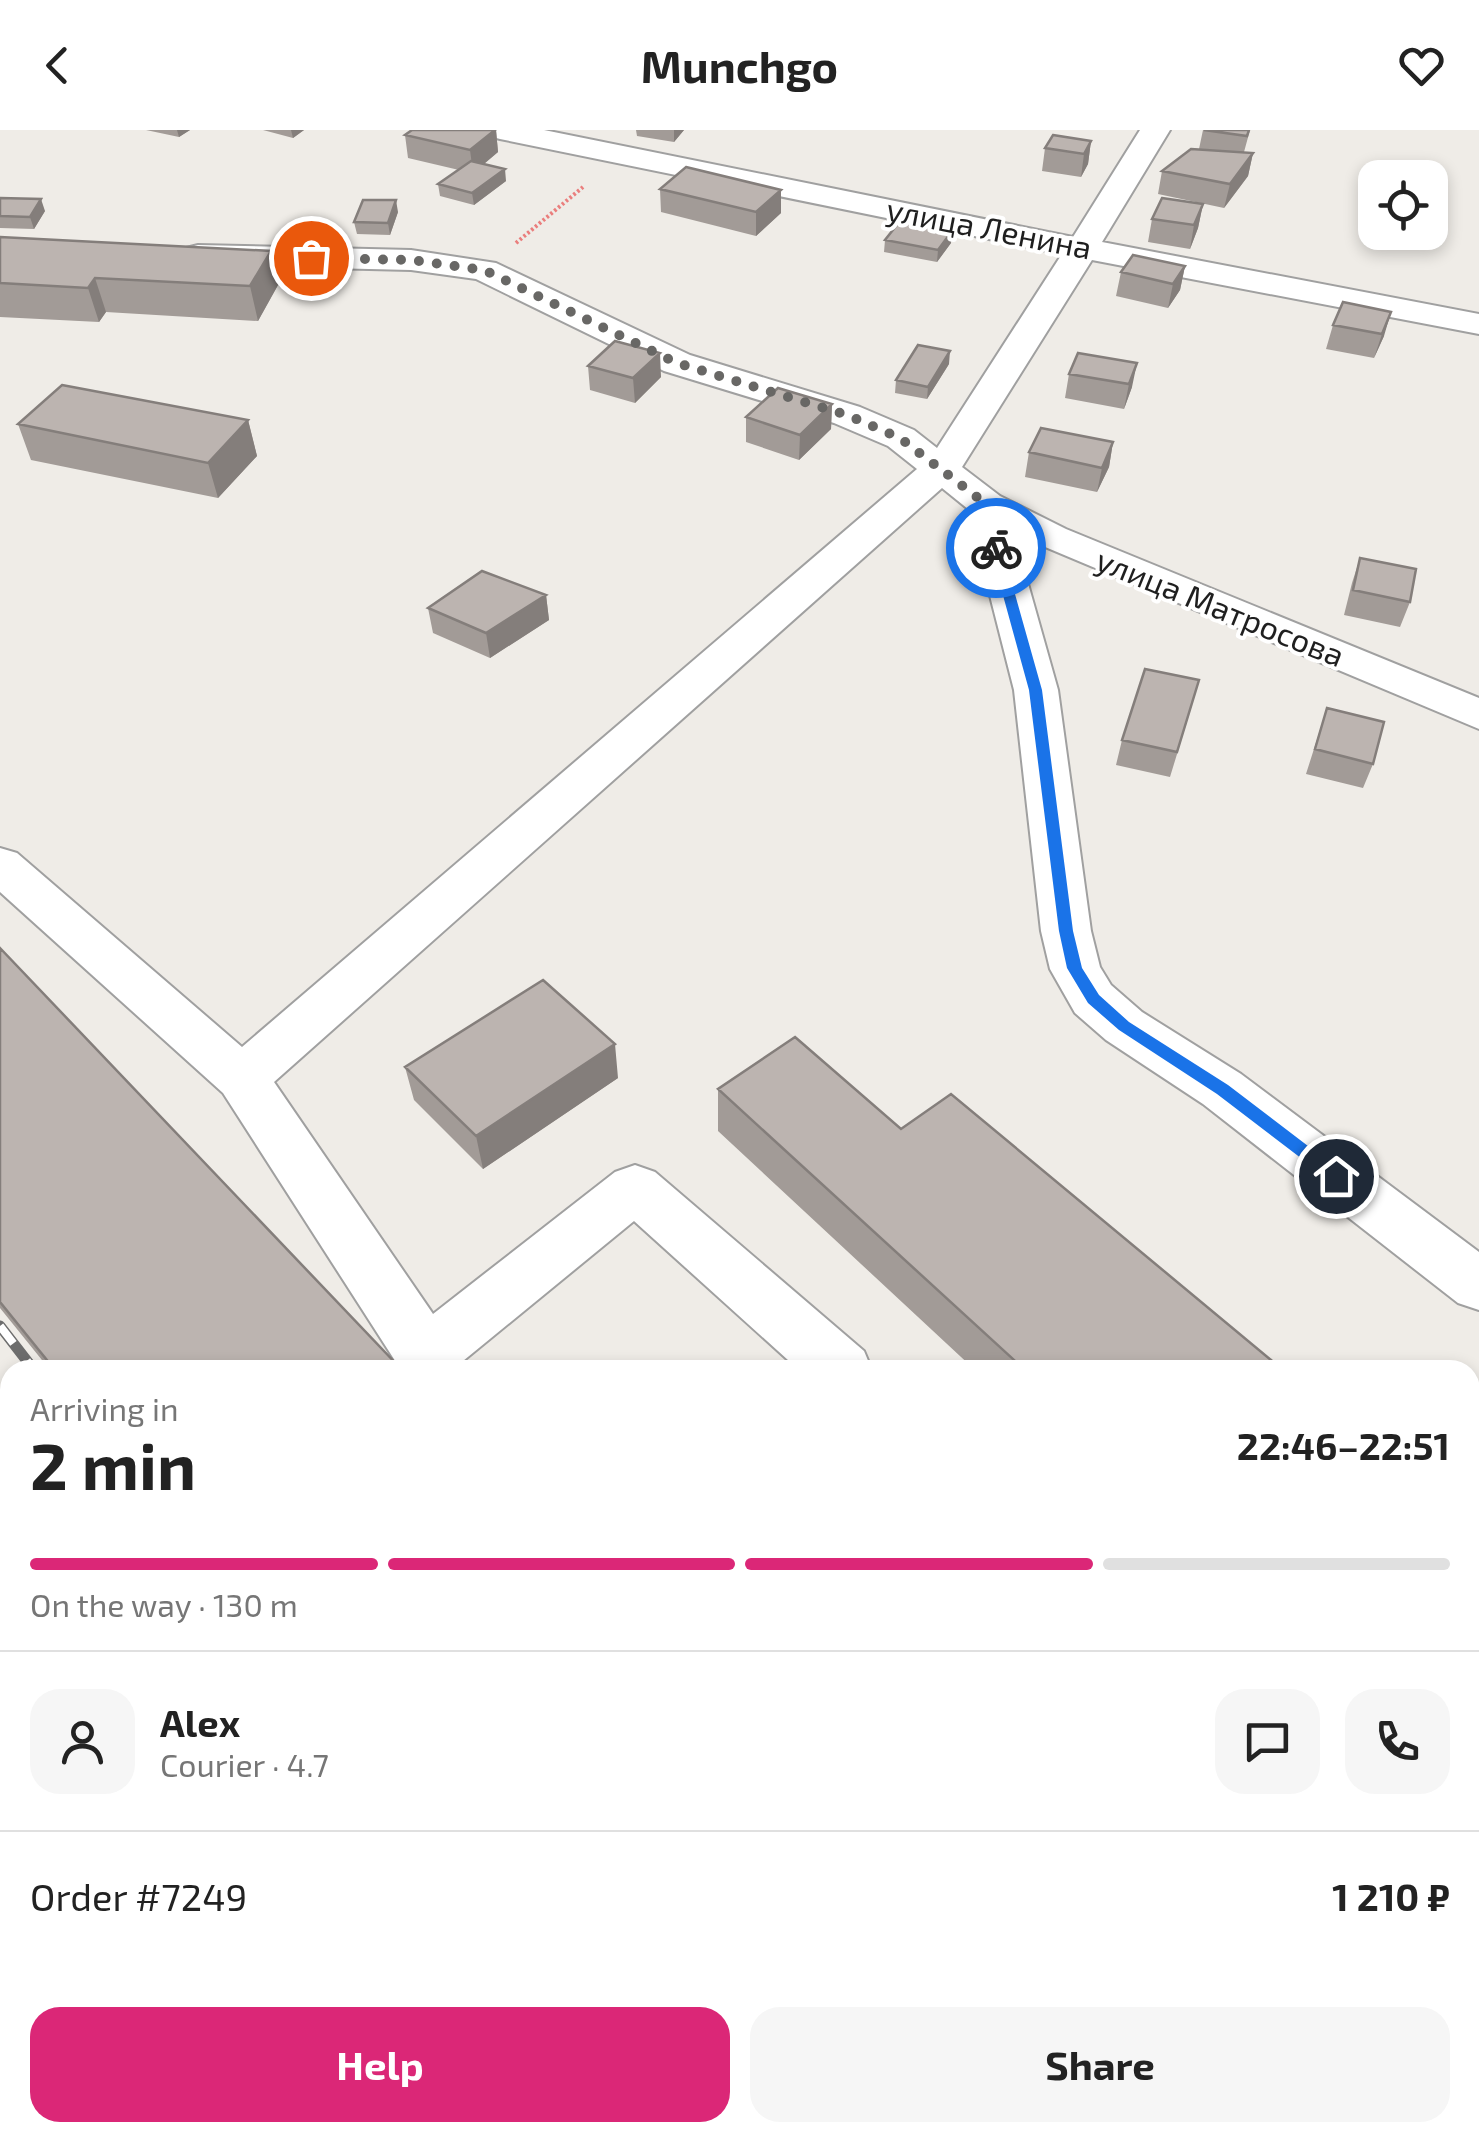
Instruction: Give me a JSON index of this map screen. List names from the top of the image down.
{
  "streets": {
    "street": ["улица Ленина", "улица Матросова"]
  },
  "page": {
    "header": "Munchgo",
    "heading": ["2 min", "Arriving in", "22:46–22:51"],
    "panel": [
      "Alex",
      "Courier · 4.7",
      "Order #7249",
      "1 210 ₽"
    ],
    "bar": "On the way · 130 m",
    "buttons": ["Help", "Share"]
  }
}
